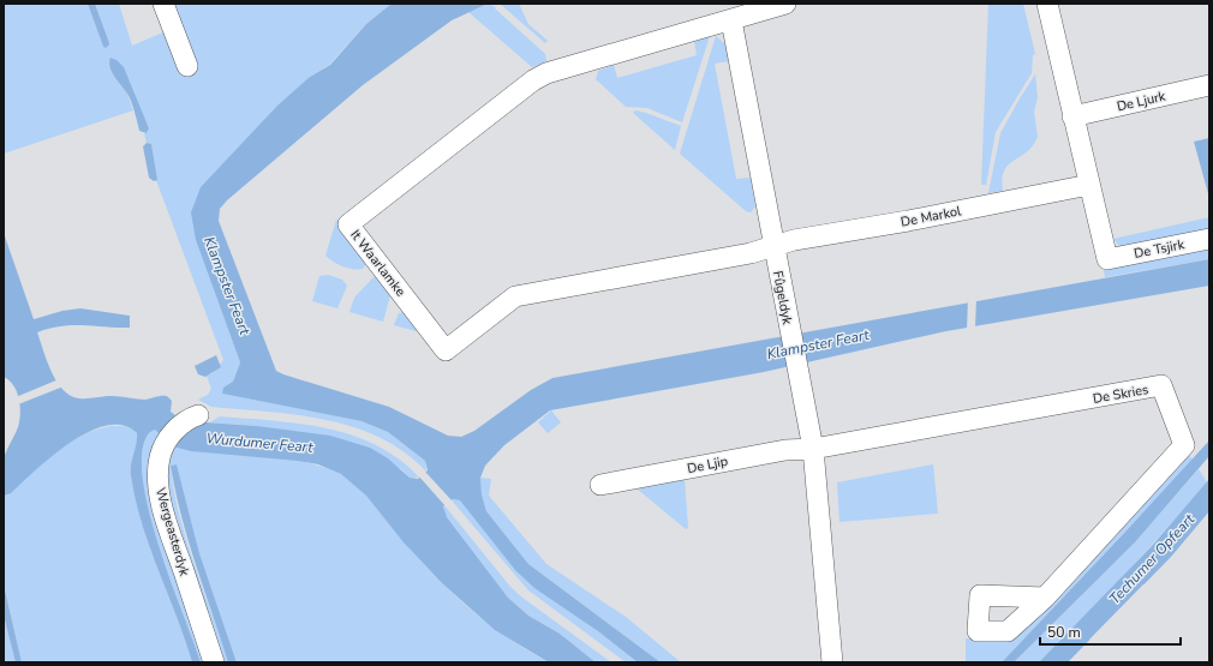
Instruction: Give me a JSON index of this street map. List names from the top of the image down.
{
  "streets": {
    "street": [
      "De Ljurk",
      "De Markol",
      "De Tsjirk",
      "It Waarlamke",
      "Fûgeldyk",
      "De Skries",
      "De Ljip",
      "Wergeasterdyk"
    ]
  },
  "crossings": [
    ["De Markol", "De Tsjirk"],
    ["De Markol", "It Waarlamke"],
    ["De Markol", "Fûgeldyk"],
    ["It Waarlamke", "Fûgeldyk"],
    ["Fûgeldyk", "De Skries"],
    ["Fûgeldyk", "De Ljip"],
    ["De Skries", "De Ljip"]
  ],
  "water": ["Klampster Feart", "Wurdumer Feart", "Techumer Opfeart"],
  "scale_bar": "50 m"
}
